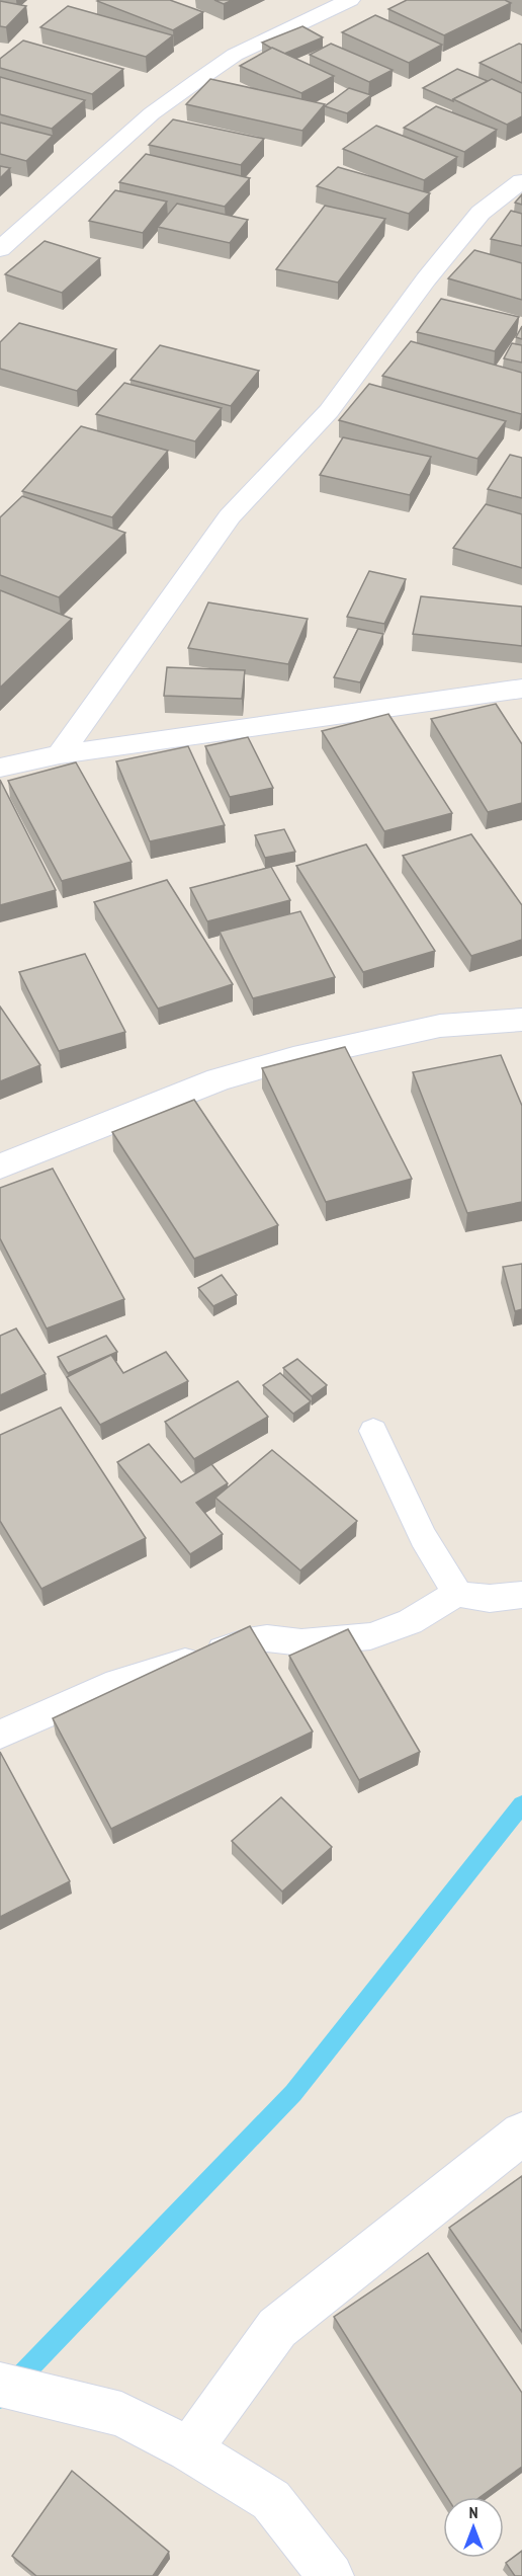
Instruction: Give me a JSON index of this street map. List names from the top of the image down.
{
  "north": "top"
}
